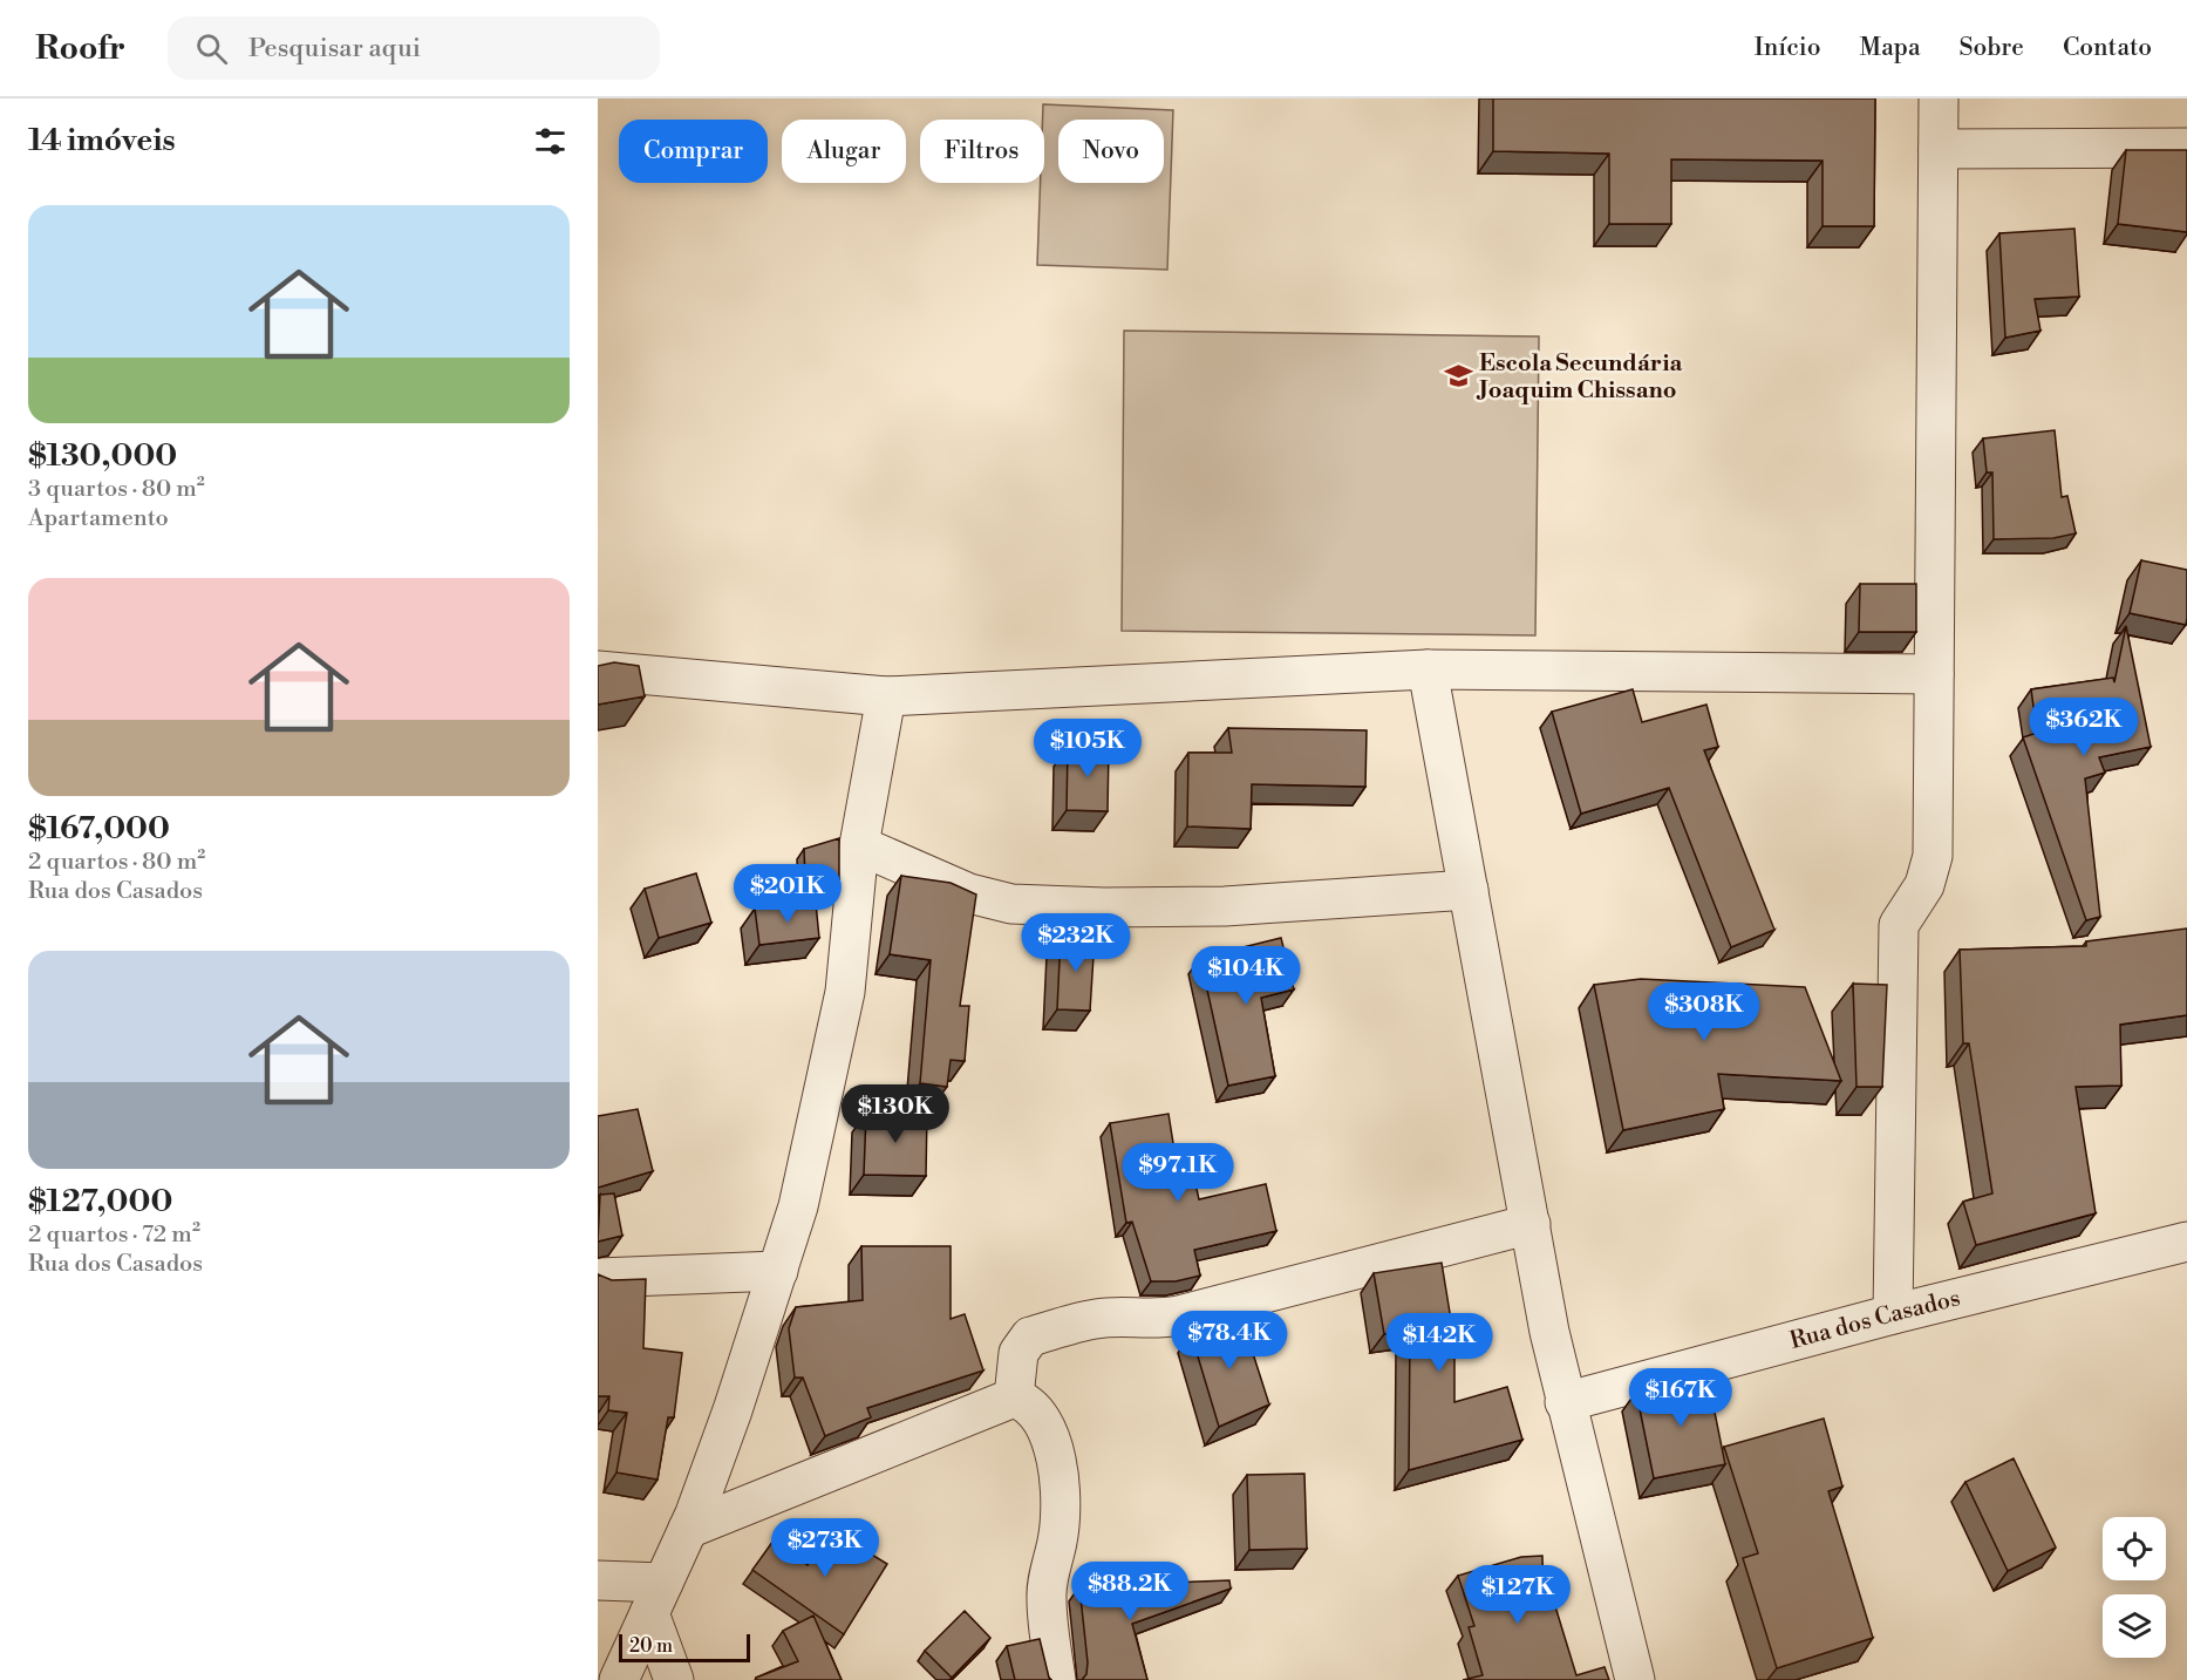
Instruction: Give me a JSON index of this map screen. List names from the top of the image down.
{
  "streets": {
    "street": ["Rua dos Casados"]
  },
  "places": {
    "school or university": ["Escola Secundária Joaquim Chissano"]
  },
  "scale_bar": "20 m",
  "page": {
    "header": "Roofr",
    "search": "Pesquisar aqui",
    "nav": [
      "Início",
      "Mapa",
      "Sobre",
      "Contato"
    ],
    "heading": "14 imóveis",
    "chip": [
      "Comprar",
      "Alugar",
      "Filtros",
      "Novo"
    ],
    "list": [
      {
        "name": "$130,000",
        "note": "3 quartos · 80 m² · Apartamento"
      },
      {
        "name": "$167,000",
        "note": "2 quartos · 80 m² · Rua dos Casados"
      },
      {
        "name": "$127,000",
        "note": "2 quartos · 72 m² · Rua dos Casados"
      }
    ],
    "price": [
      "$362K",
      "$105K",
      "$201K",
      "$232K",
      "$104K",
      "$308K",
      "$130K",
      "$97.1K",
      "$78.4K",
      "$142K",
      "$167K",
      "$273K",
      "$88.2K",
      "$127K"
    ],
    "scale": "20 m"
  }
}
